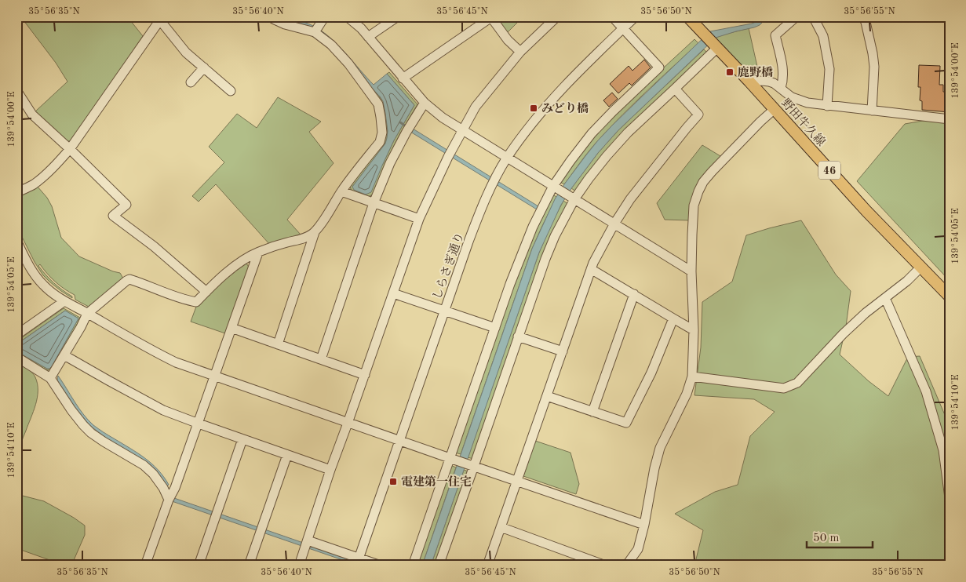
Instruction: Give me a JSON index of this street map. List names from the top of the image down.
{
  "streets": {
    "main road": ["野田牛久線", "46"],
    "street": ["しらさぎ通り"]
  },
  "places": {
    "transit": ["鹿野橋", "みどり橋", "電建第一住宅"]
  },
  "scale_bar": "50 m",
  "coordinates": [
    "35°56'35\"N",
    "35°56'40\"N",
    "35°56'45\"N",
    "35°56'50\"N",
    "35°56'55\"N",
    "139°54'00\"E",
    "139°54'05\"E",
    "139°54'10\"E"
  ]
}
